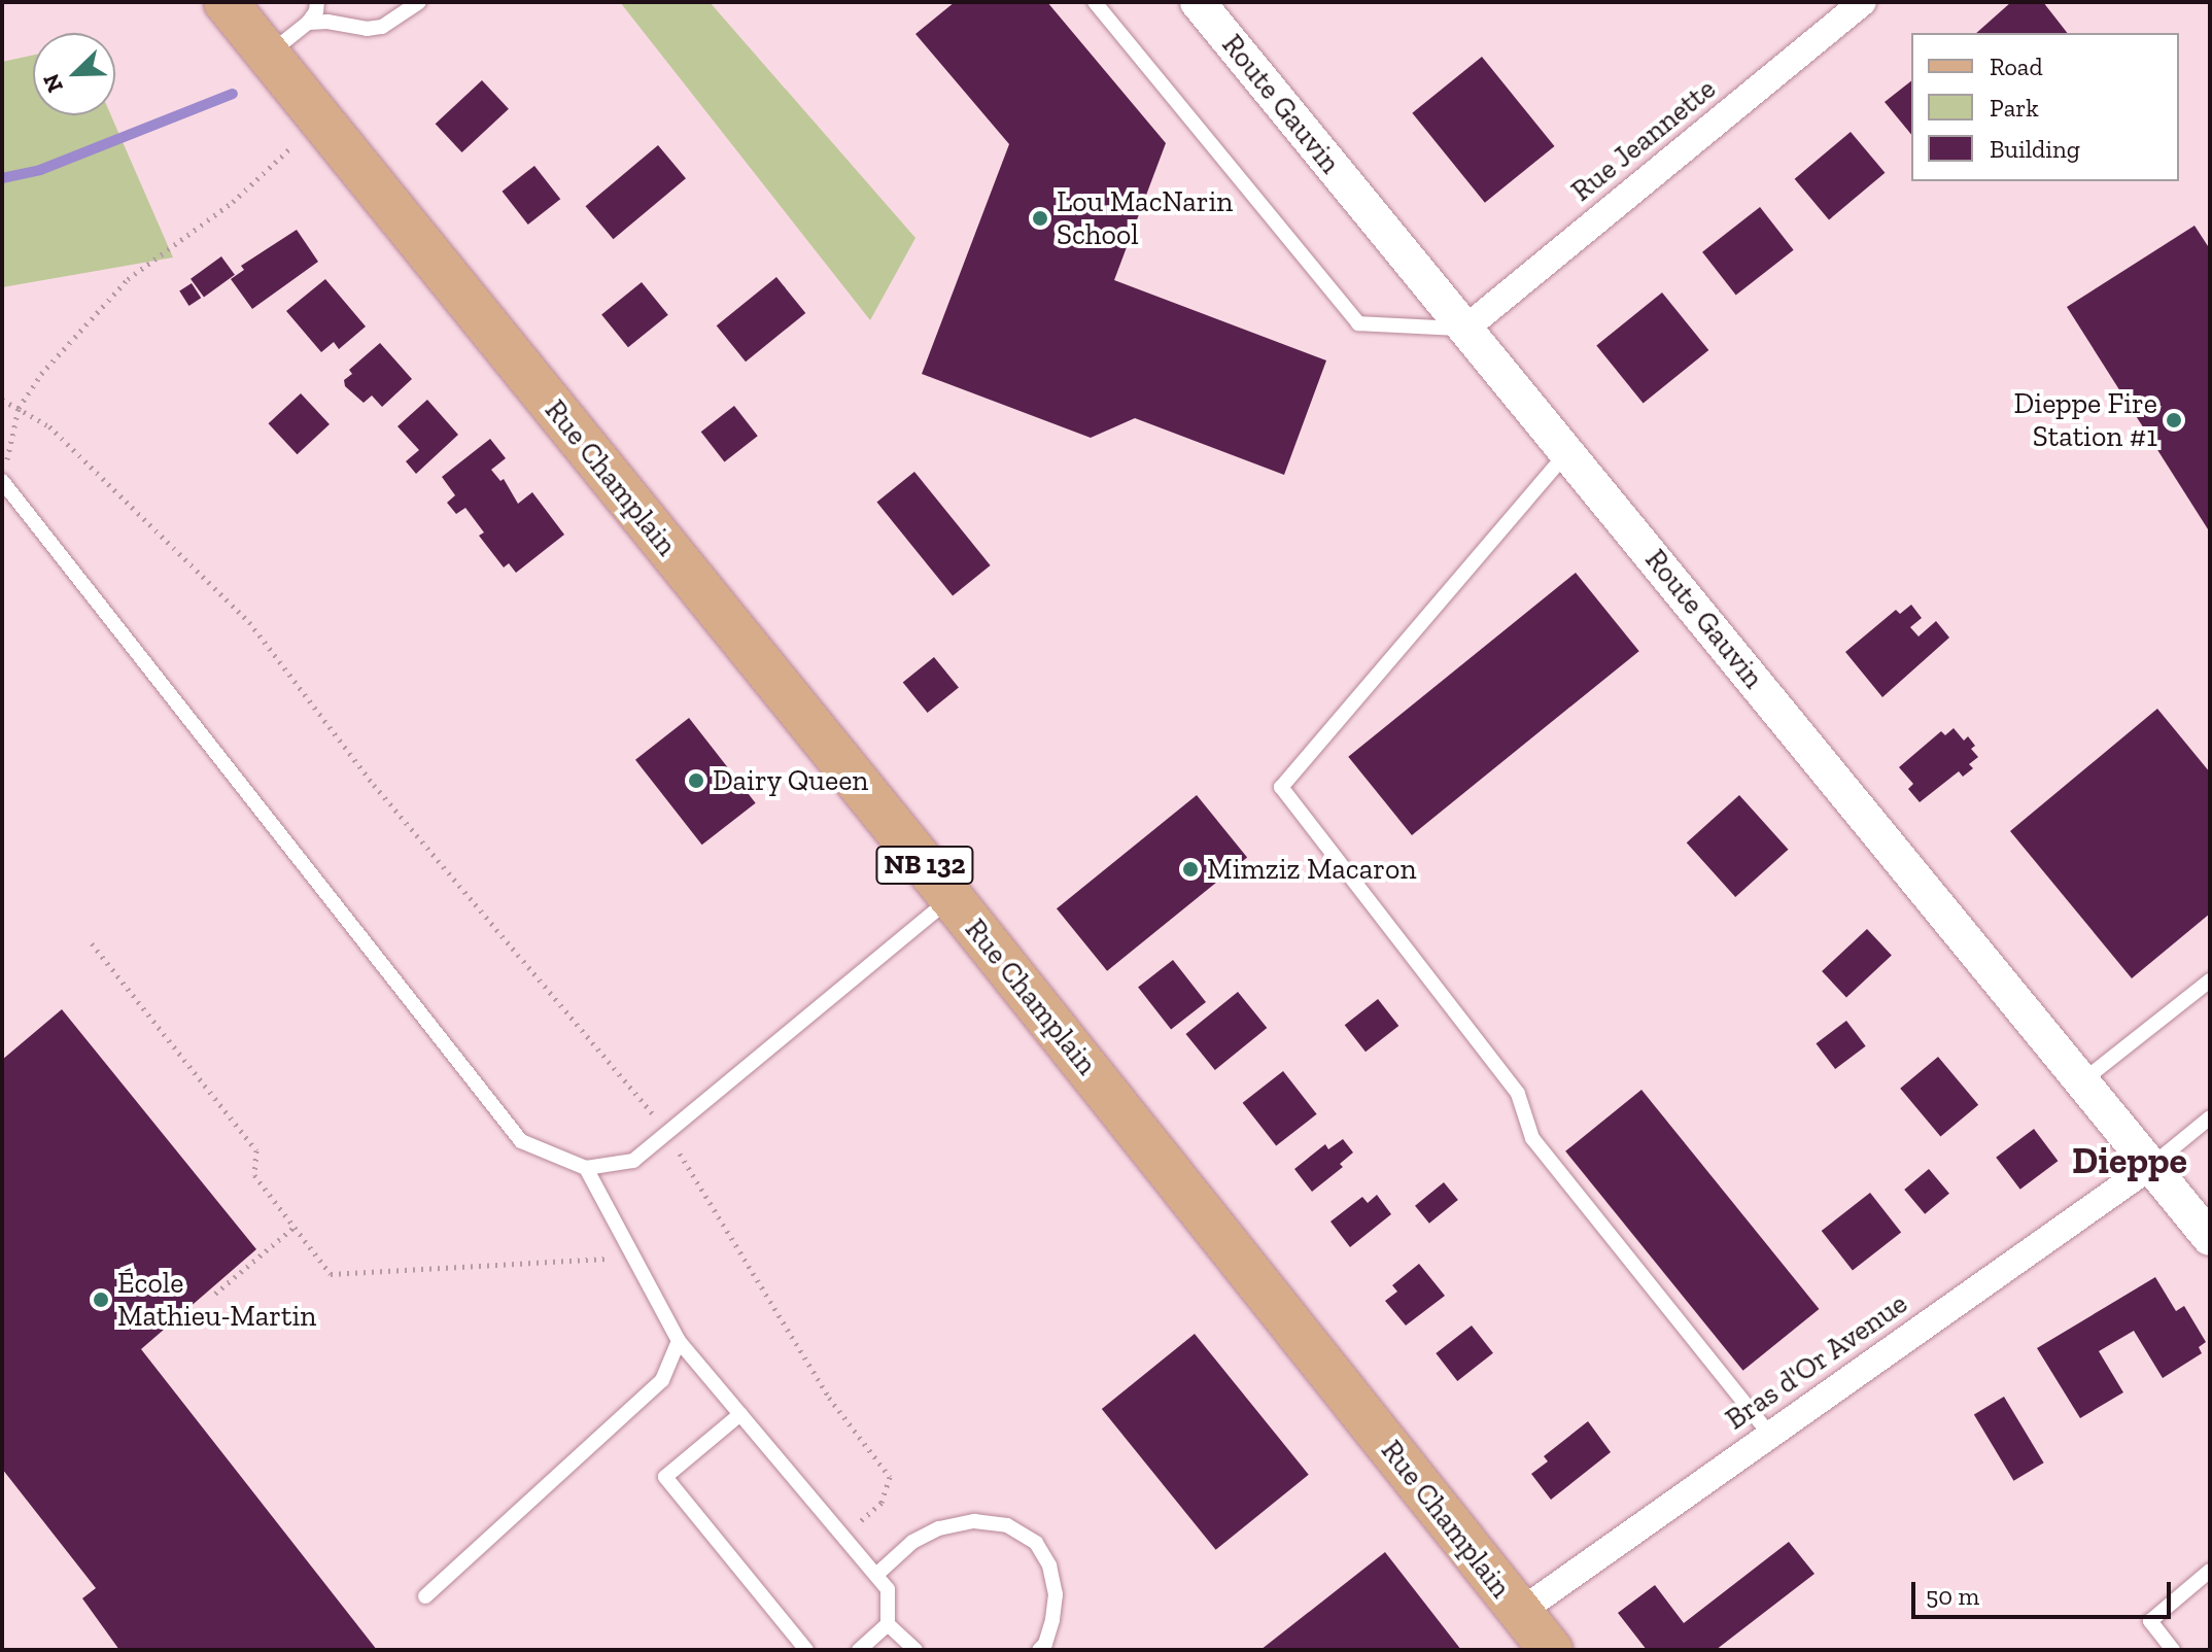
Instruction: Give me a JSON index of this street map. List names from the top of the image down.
{
  "streets": {
    "main road": ["Rue Champlain", "NB 132"],
    "street": ["Route Gauvin", "Rue Jeannette", "Bras d'Or Avenue"]
  },
  "crossings": [
    ["Route Gauvin", "Rue Jeannette"],
    ["Route Gauvin", "Bras d'Or Avenue"],
    ["Rue Champlain", "Bras d'Or Avenue"]
  ],
  "districts": ["Dieppe"],
  "places": [
    "Lou MacNarin School",
    "Dieppe Fire Station #1",
    "Dairy Queen",
    "Mimziz Macaron",
    "École Mathieu-Martin"
  ],
  "legend": ["Road", "Park", "Building"],
  "scale_bar": "50 m",
  "north": "bottom left"
}
